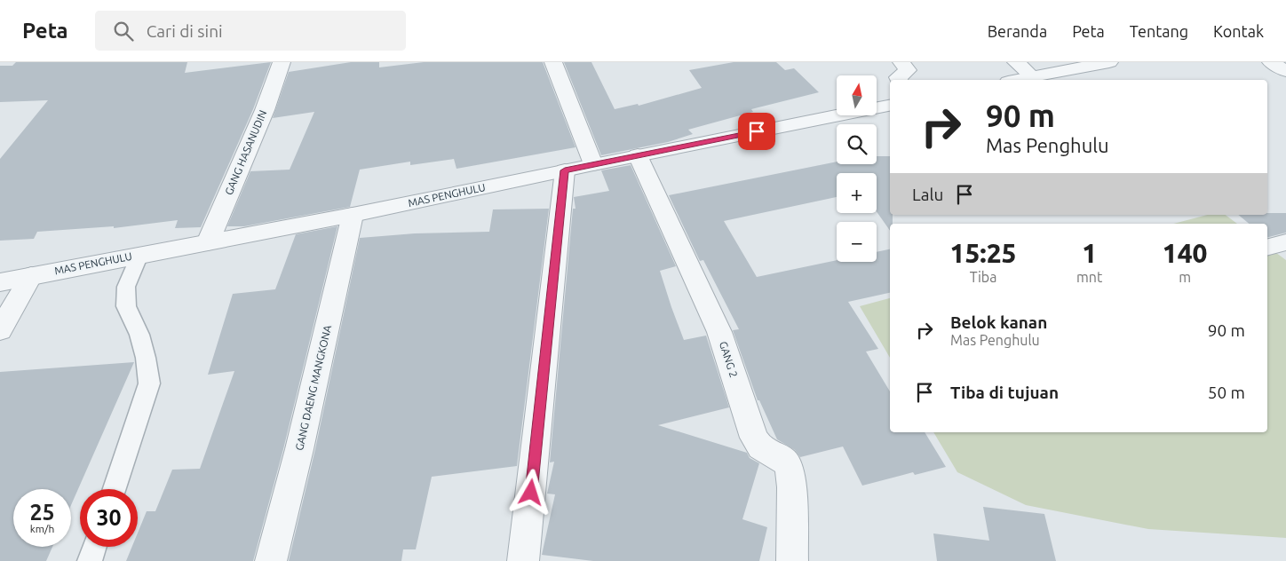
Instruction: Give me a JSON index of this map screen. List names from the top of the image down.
{
  "streets": {
    "street": [
      "GANG HASANUDIN",
      "MAS PENGHULU",
      "GANG 2",
      "GANG DAENG MANGKONA"
    ]
  },
  "crossings": [
    ["GANG HASANUDIN", "MAS PENGHULU"],
    ["MAS PENGHULU", "GANG 2"],
    ["MAS PENGHULU", "GANG DAENG MANGKONA"]
  ],
  "north": "top",
  "page": {
    "header": "Peta",
    "search": "Cari di sini",
    "nav": [
      "Beranda",
      "Peta",
      "Tentang",
      "Kontak"
    ],
    "map_buttons": ["+", "−"],
    "turn": ["90 m", "Mas Penghulu"],
    "then": "Lalu",
    "eta": [
      "15:25",
      "Tiba",
      "1",
      "mnt",
      "140",
      "m"
    ],
    "list": [
      {
        "name": "Belok kanan",
        "note": "Mas Penghulu",
        "value": "90 m"
      },
      {
        "name": "Tiba di tujuan",
        "value": "50 m"
      }
    ],
    "speed": "25 km/h",
    "limit": "30"
  }
}
